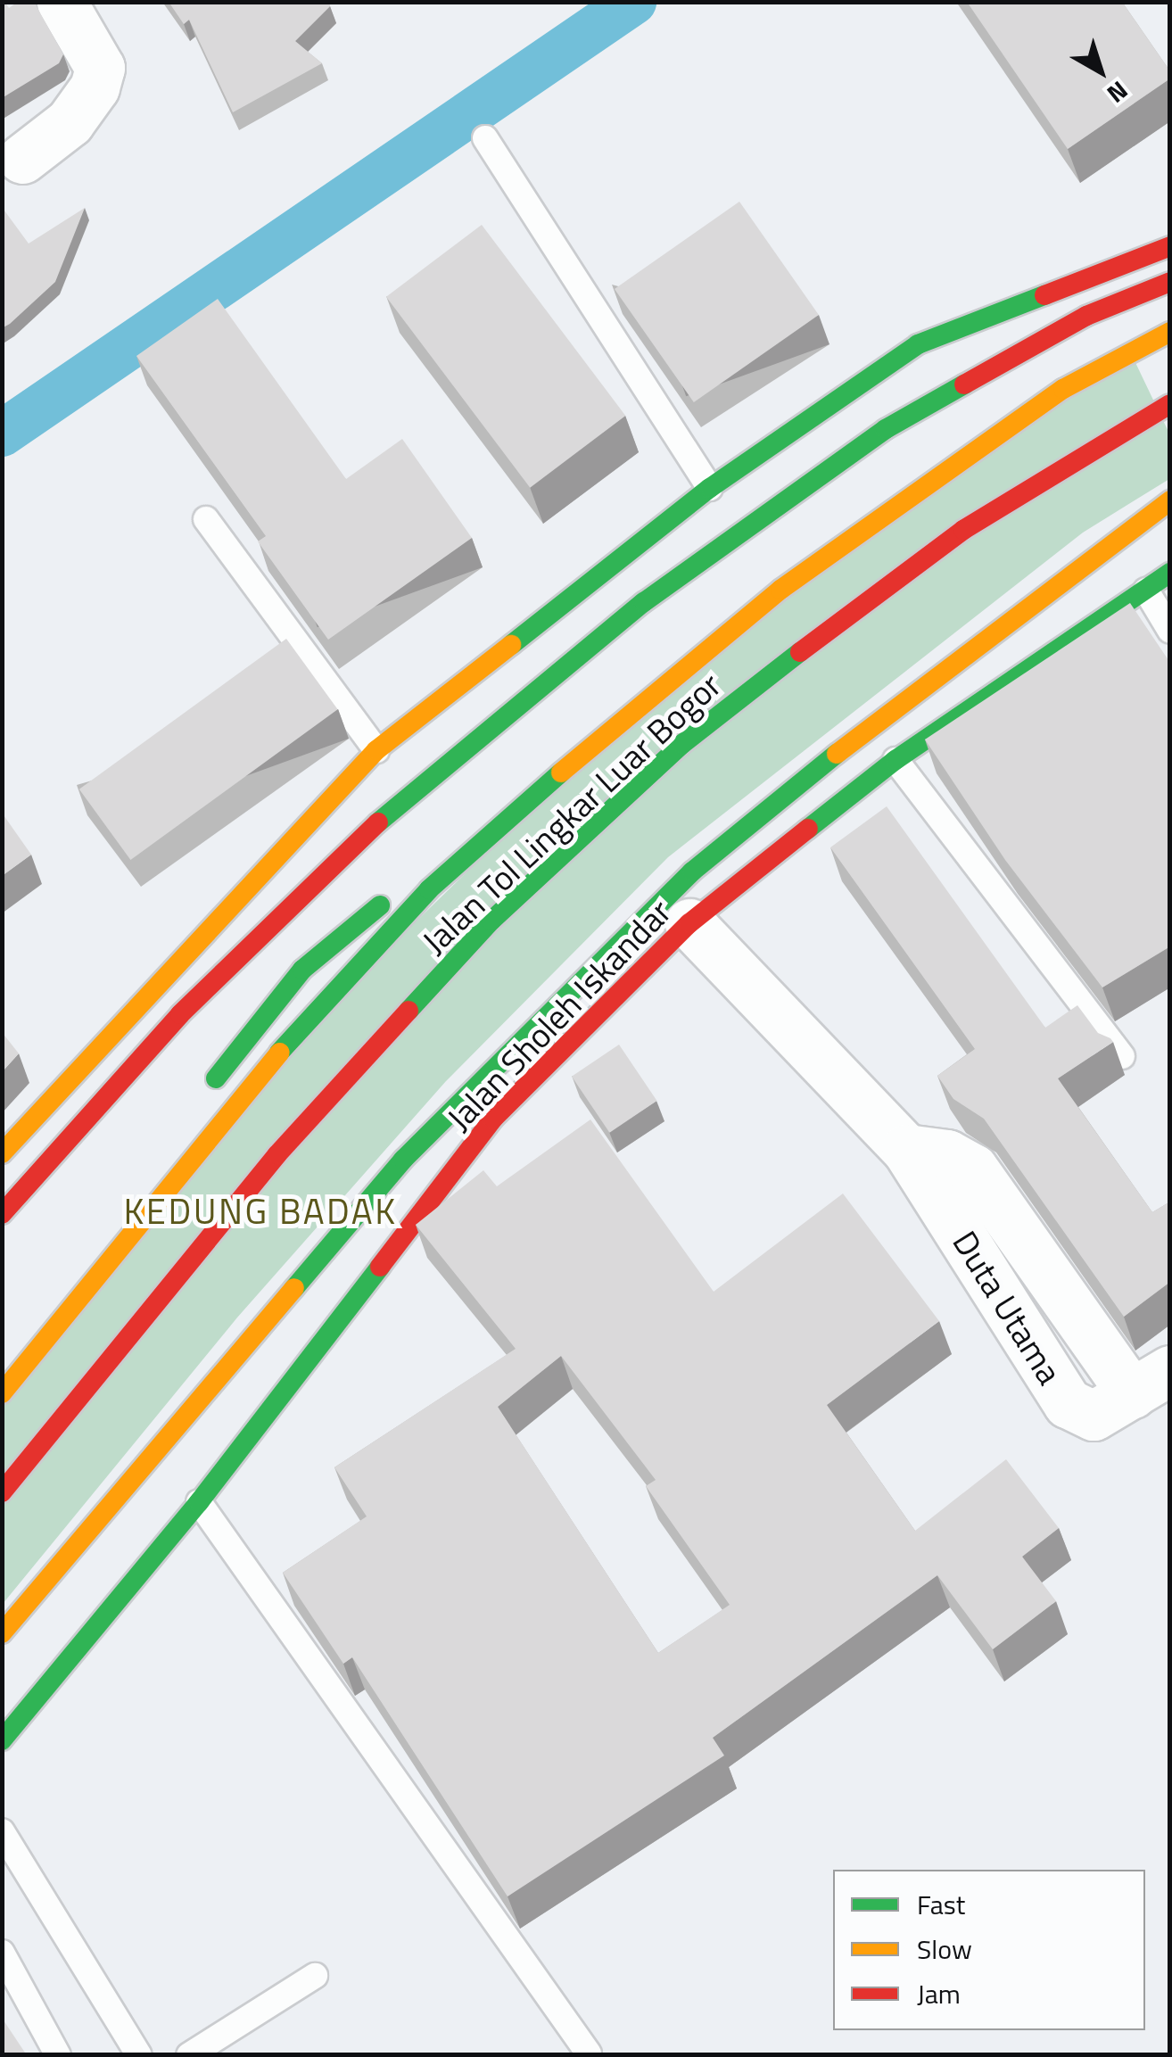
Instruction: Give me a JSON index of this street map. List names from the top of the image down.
{
  "streets": {
    "highway": ["Jalan Tol Lingkar Luar Bogor", "Jalan Sholeh Iskandar"],
    "street": ["Duta Utama"]
  },
  "crossings": [
    ["Jalan Sholeh Iskandar", "Duta Utama"]
  ],
  "districts": ["KEDUNG BADAK"],
  "legend": ["Fast", "Slow", "Jam"],
  "north": "bottom right"
}
